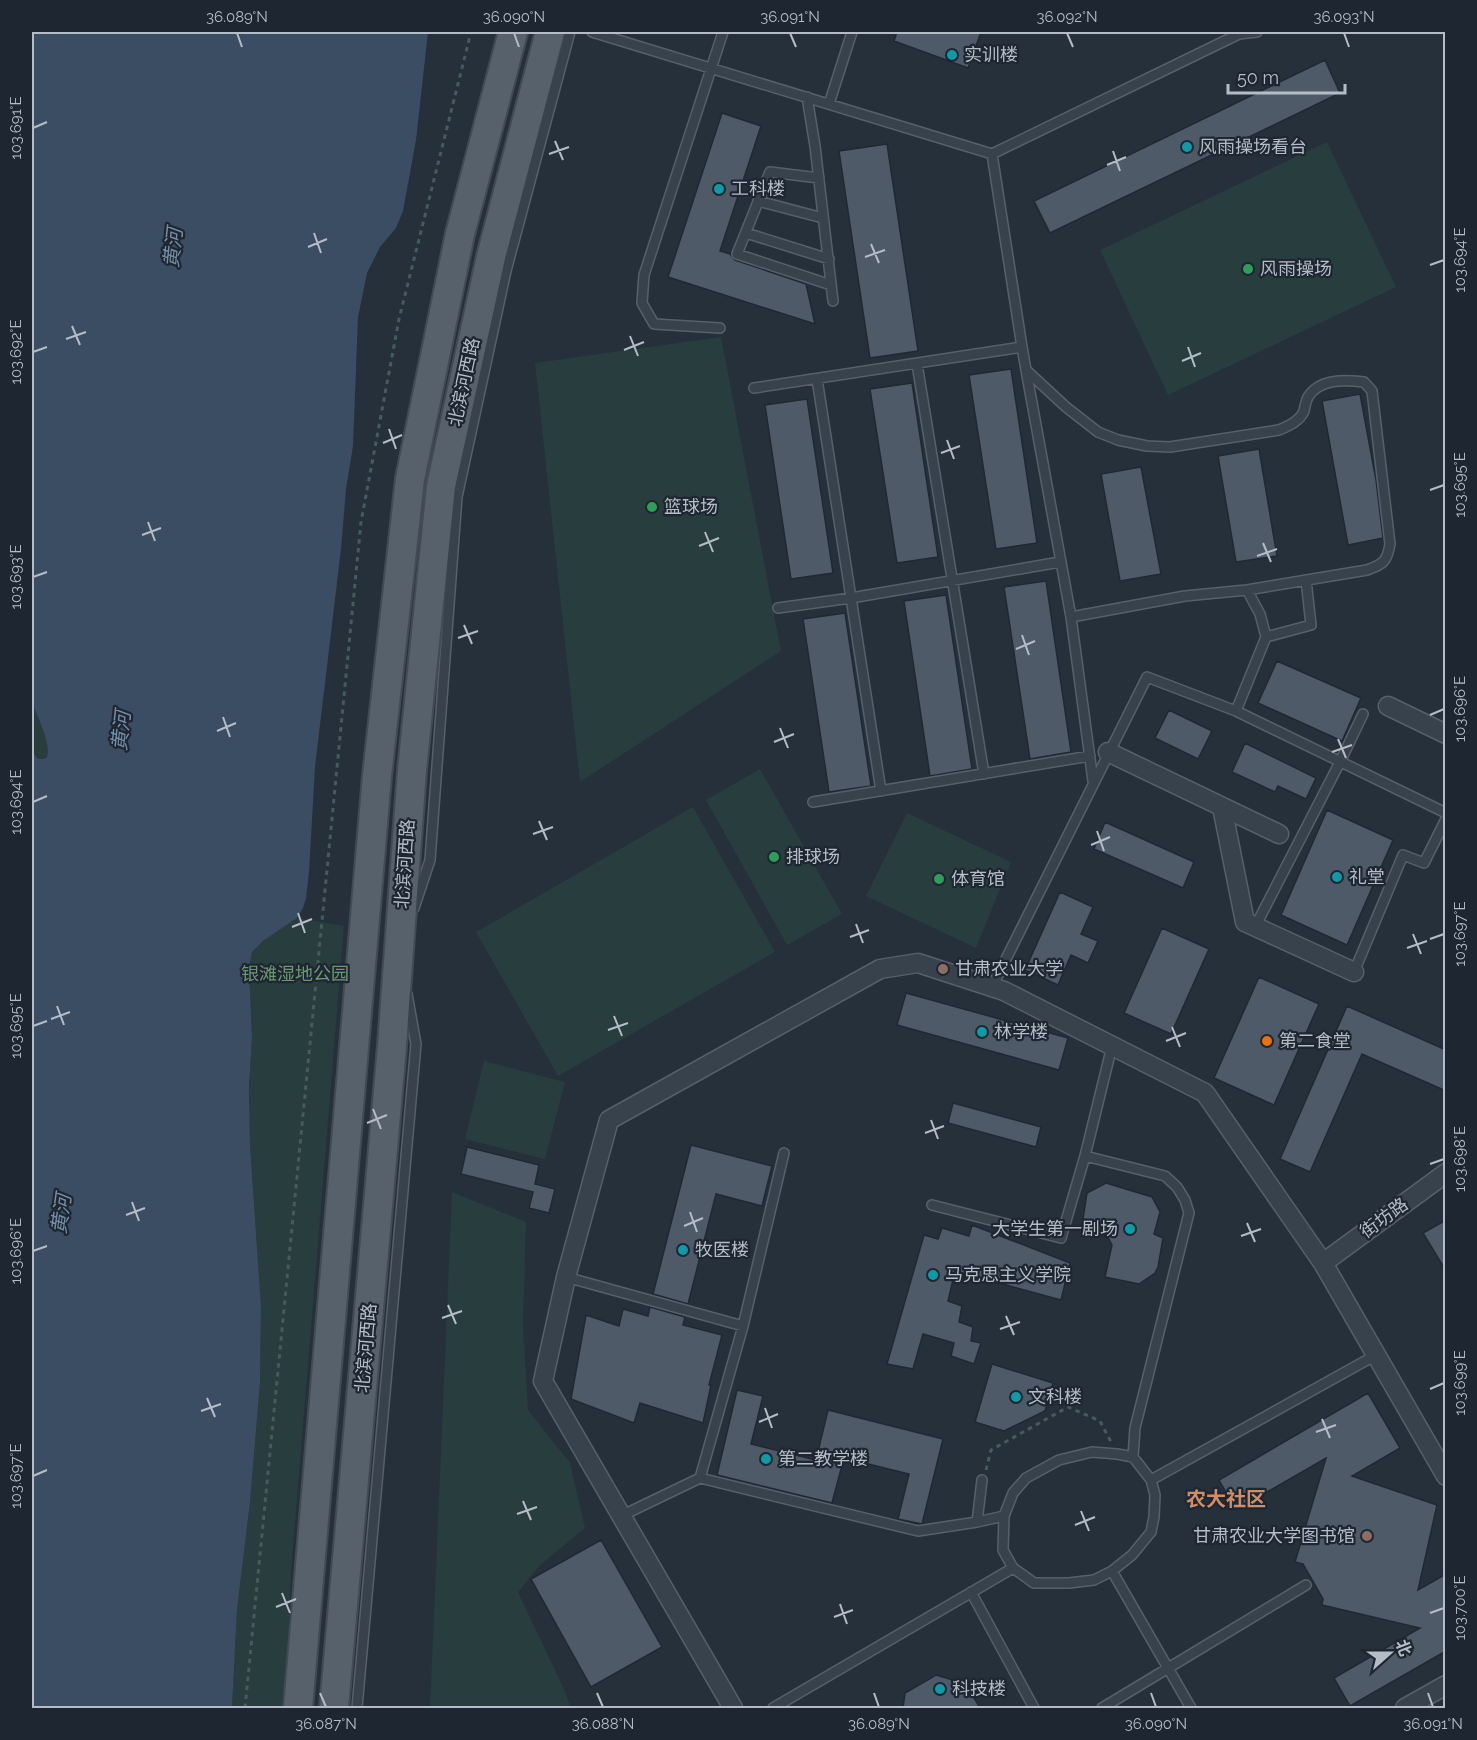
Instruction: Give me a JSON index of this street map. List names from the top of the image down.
{
  "streets": {
    "main road": ["北滨河西路"],
    "street": ["街坊路"]
  },
  "districts": ["农大社区"],
  "water": ["黄河"],
  "parks": ["银滩湿地公园"],
  "places": [
    "实训楼",
    "风雨操场看台",
    "工科楼",
    "风雨操场",
    "篮球场",
    "排球场",
    "礼堂",
    "体育馆",
    "甘肃农业大学",
    "林学楼",
    "第二食堂",
    "大学生第一剧场",
    "牧医楼",
    "马克思主义学院",
    "文科楼",
    "第二教学楼",
    "甘肃农业大学图书馆",
    "科技楼"
  ],
  "scale_bar": "50 m",
  "north": "right",
  "coordinates": [
    "36.089°N",
    "36.090°N",
    "36.091°N",
    "36.092°N",
    "36.093°N",
    "103.691°E",
    "103.694°E",
    "103.692°E",
    "103.695°E",
    "103.693°E",
    "103.696°E",
    "103.697°E",
    "103.698°E",
    "103.699°E",
    "103.700°E",
    "36.087°N",
    "36.088°N"
  ]
}
